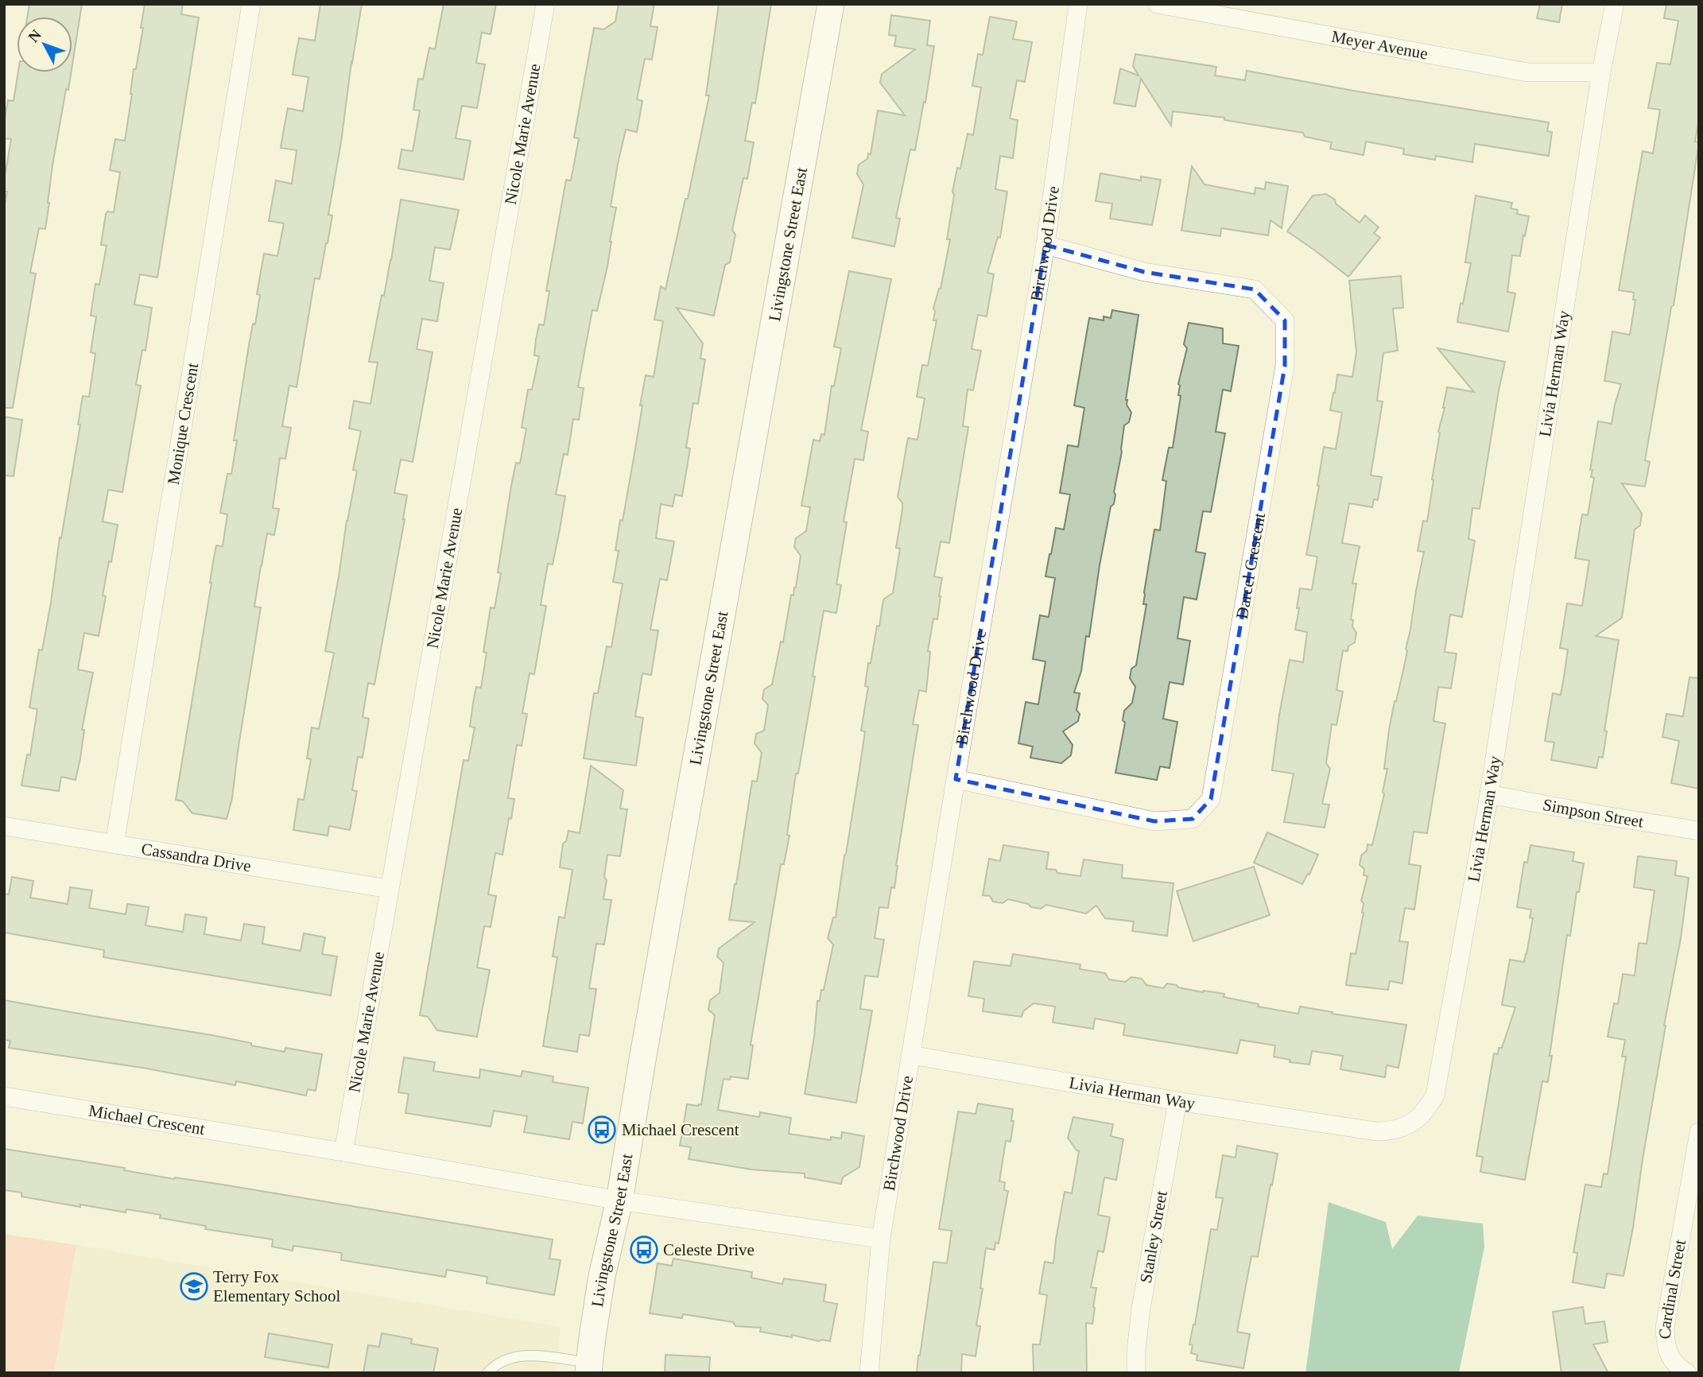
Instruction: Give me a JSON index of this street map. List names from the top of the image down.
{
  "streets": {
    "street": [
      "Meyer Avenue",
      "Nicole Marie Avenue",
      "Birchwood Drive",
      "Livingstone Street East",
      "Livia Herman Way",
      "Monique Crescent",
      "Darcel Crescent",
      "Simpson Street",
      "Cassandra Drive",
      "Michael Crescent",
      "Stanley Street",
      "Cardinal Street"
    ]
  },
  "crossings": [
    ["Meyer Avenue", "Livia Herman Way"],
    ["Nicole Marie Avenue", "Cassandra Drive"],
    ["Nicole Marie Avenue", "Michael Crescent"],
    ["Birchwood Drive", "Livia Herman Way"],
    ["Birchwood Drive", "Darcel Crescent"],
    ["Livingstone Street East", "Michael Crescent"],
    ["Livia Herman Way", "Simpson Street"],
    ["Livia Herman Way", "Stanley Street"],
    ["Monique Crescent", "Cassandra Drive"]
  ],
  "places": {
    "bus stop": ["Michael Crescent", "Celeste Drive"],
    "school or university": ["Terry Fox Elementary School"]
  },
  "north": "top left"
}
